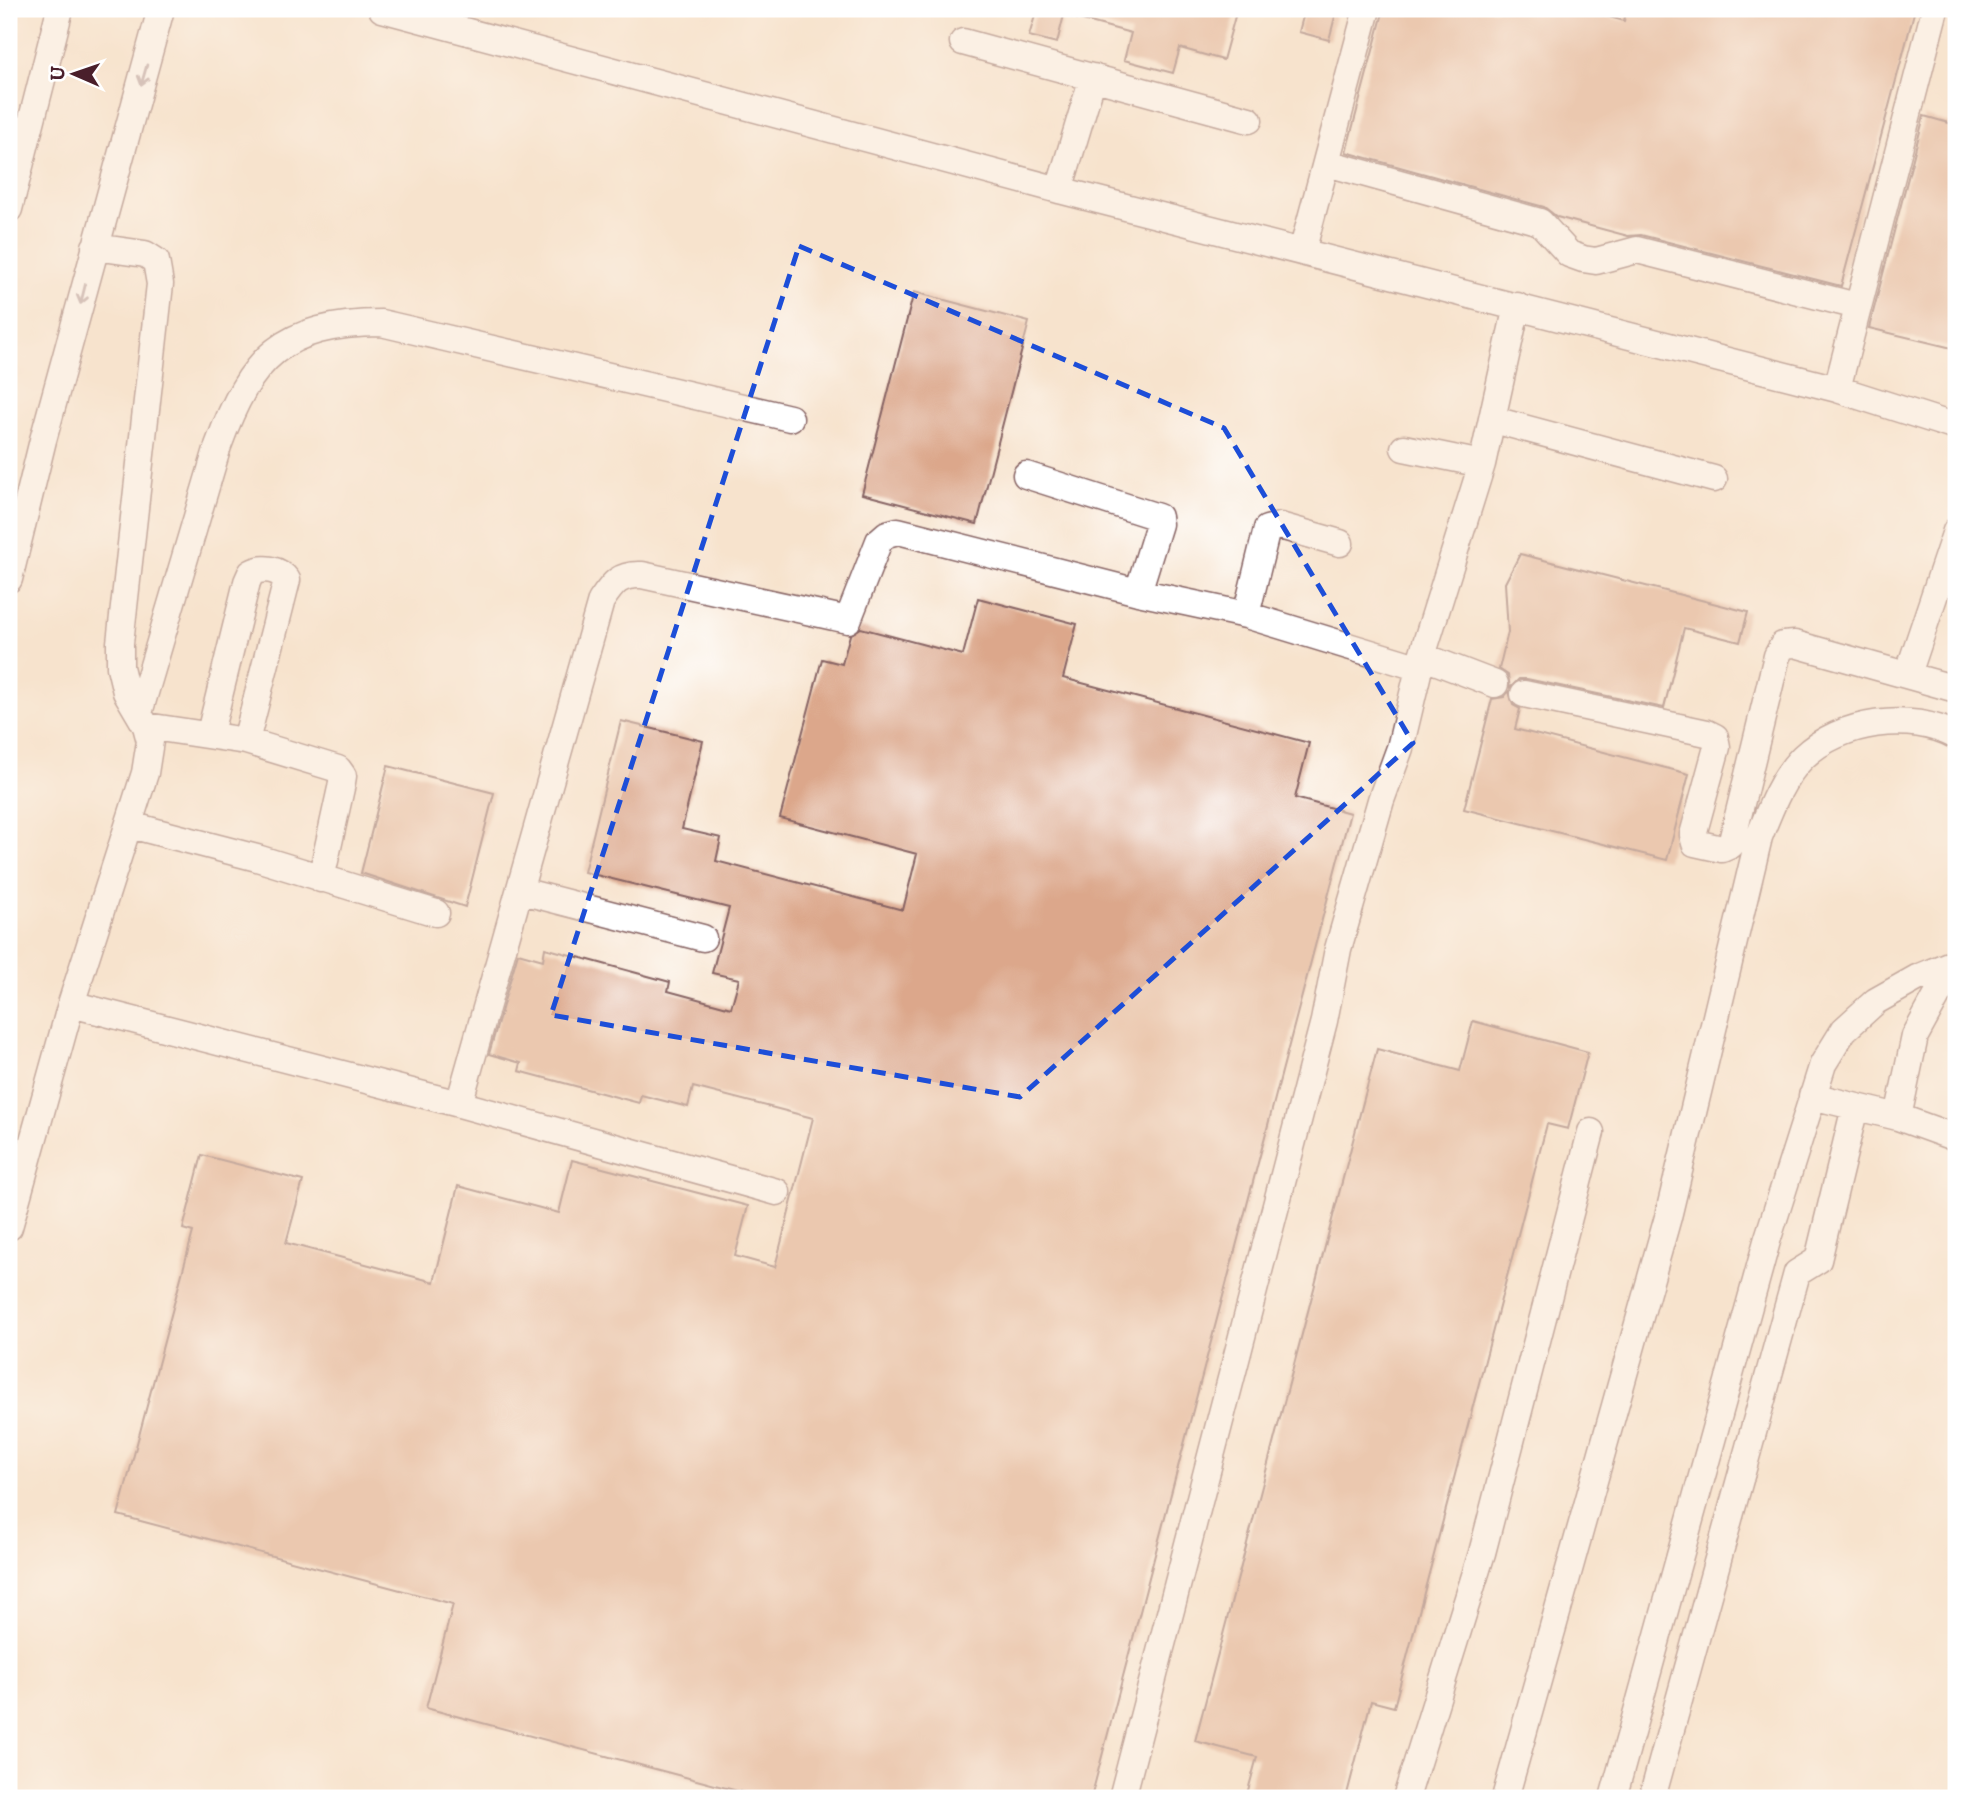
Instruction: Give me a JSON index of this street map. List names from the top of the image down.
{
  "north": "left"
}
